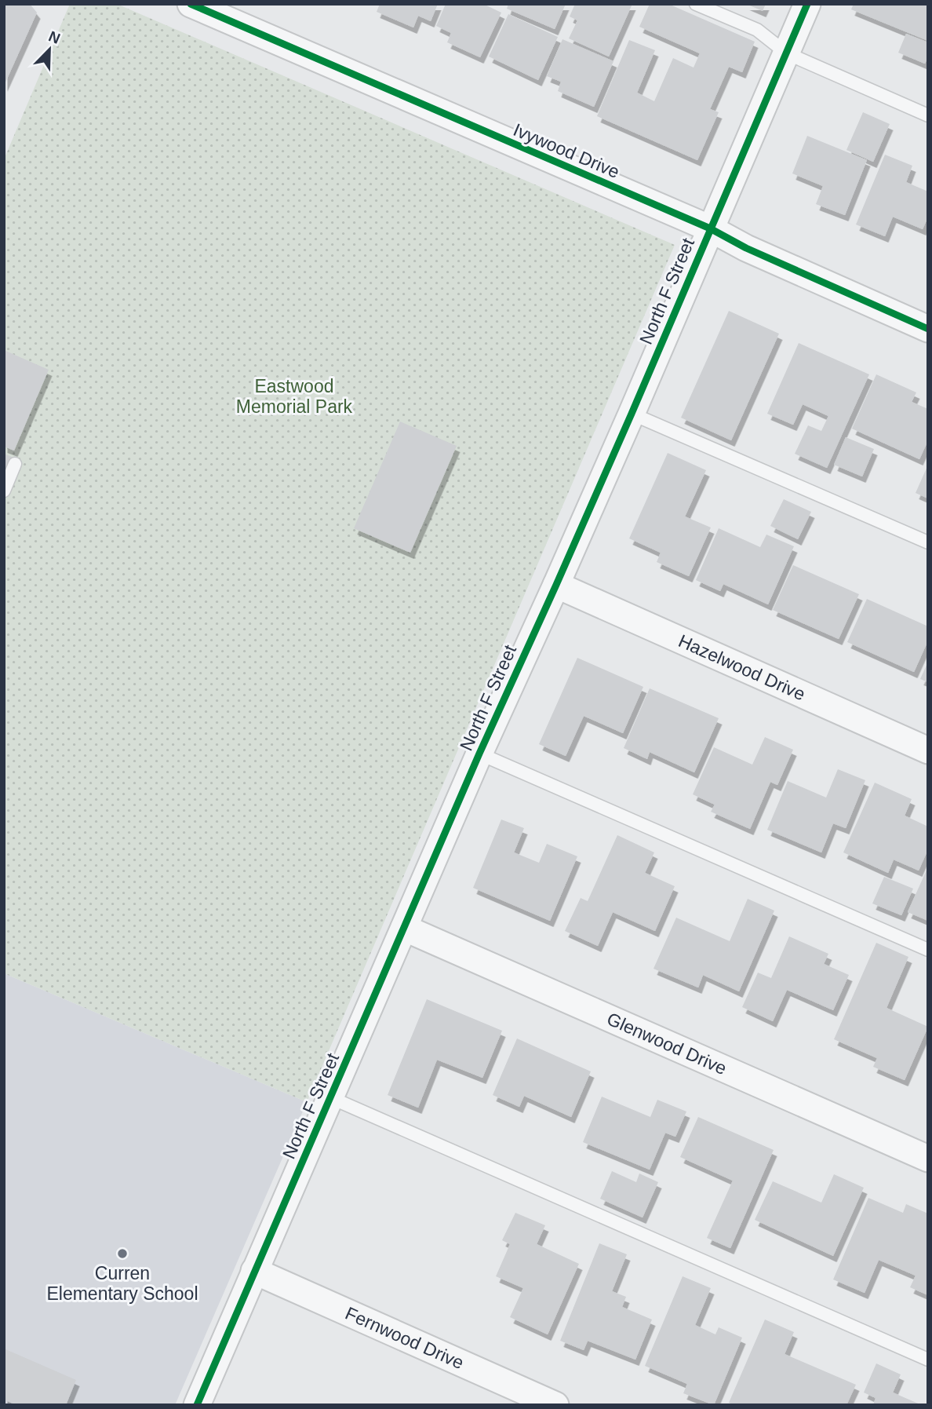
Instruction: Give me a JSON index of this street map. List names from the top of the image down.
{
  "streets": {
    "street": [
      "Ivywood Drive",
      "North F Street",
      "Hazelwood Drive",
      "Glenwood Drive",
      "Fernwood Drive"
    ]
  },
  "crossings": [
    ["Ivywood Drive", "North F Street"],
    ["North F Street", "Hazelwood Drive"],
    ["North F Street", "Glenwood Drive"],
    ["North F Street", "Fernwood Drive"]
  ],
  "parks": ["Eastwood Memorial Park"],
  "places": ["Curren Elementary School"],
  "north": "top right"
}
